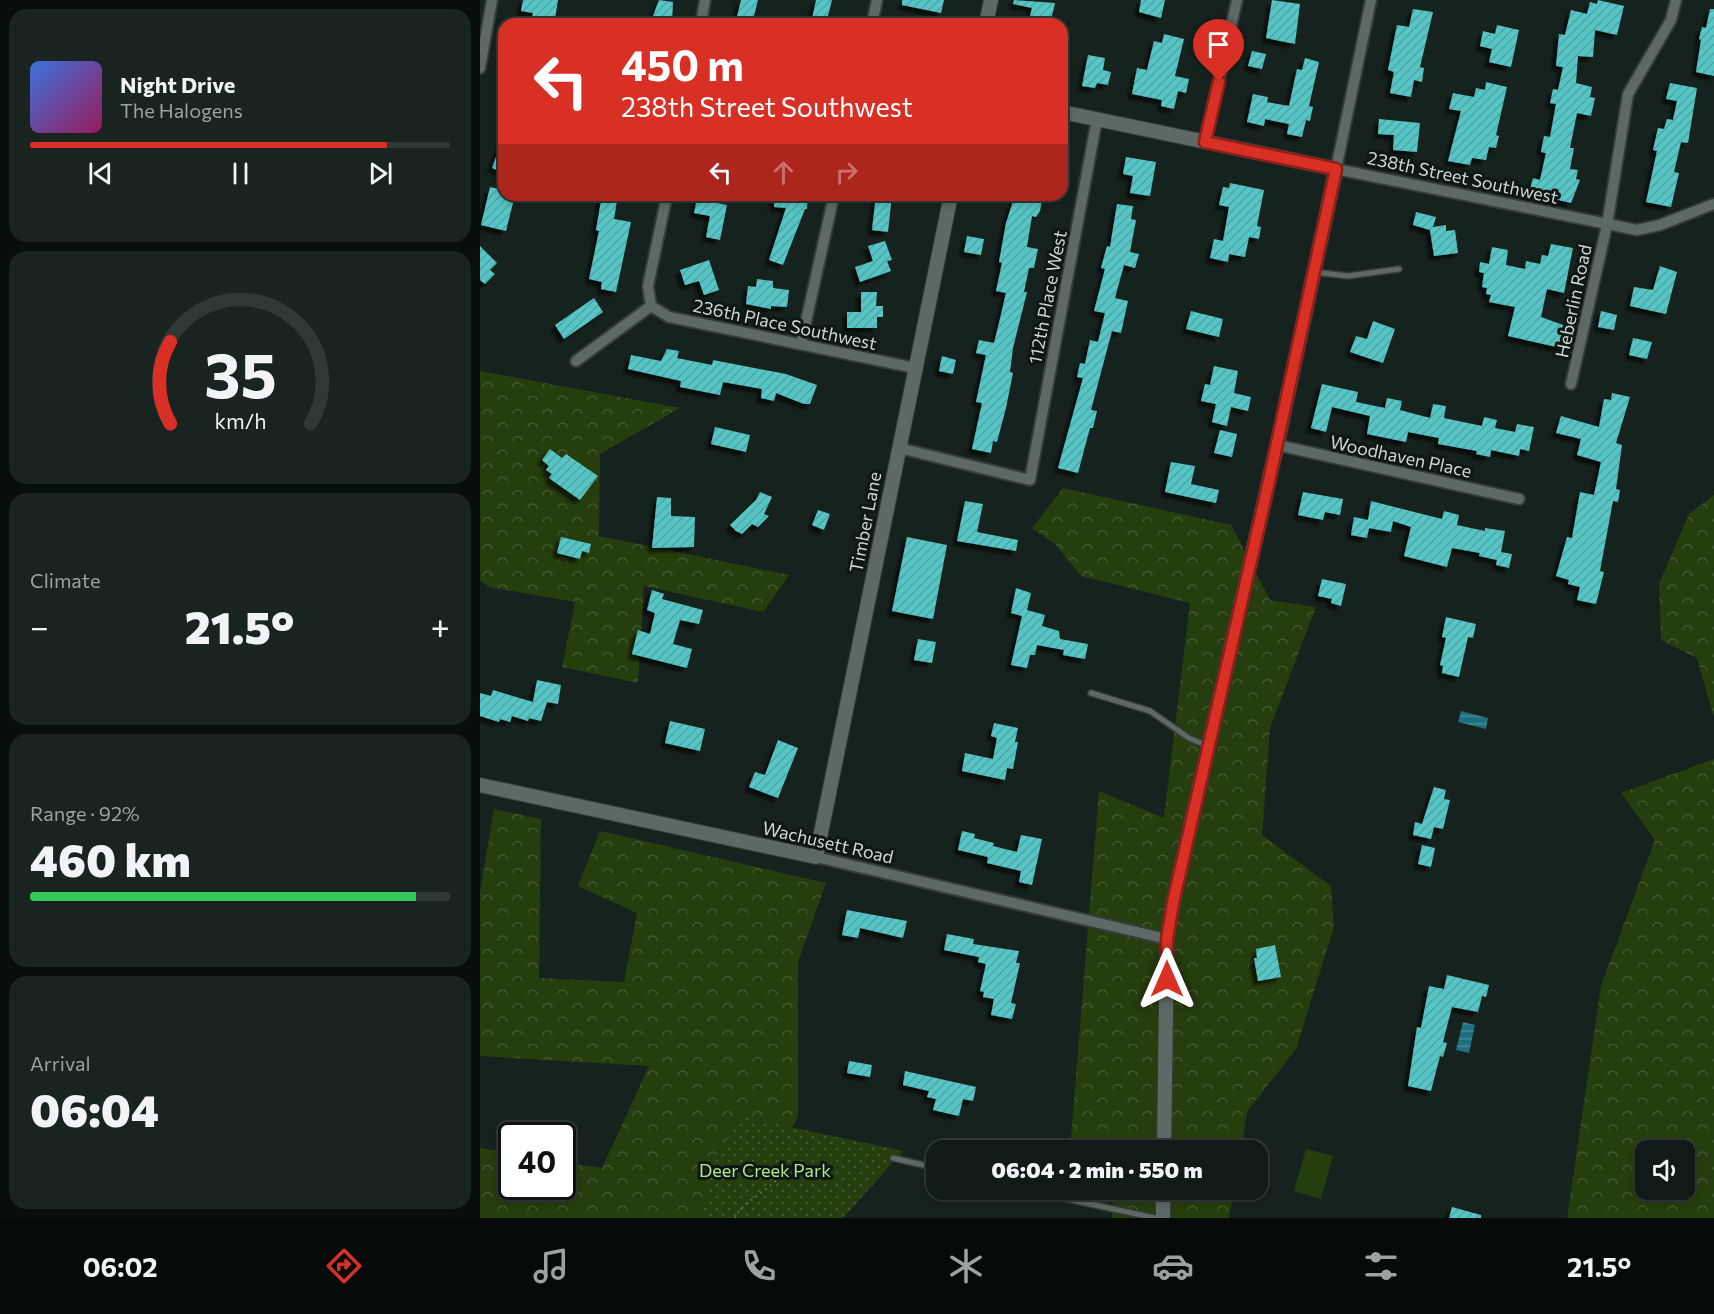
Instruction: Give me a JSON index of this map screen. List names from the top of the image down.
{
  "streets": {
    "street": [
      "238th Street Southwest",
      "112th Place West",
      "Heberlin Road",
      "236th Place Southwest",
      "Woodhaven Place",
      "Timber Lane",
      "Wachusett Road"
    ]
  },
  "crossings": [
    ["238th Street Southwest", "112th Place West"],
    ["238th Street Southwest", "Heberlin Road"],
    ["112th Place West", "Timber Lane"],
    ["236th Place Southwest", "Timber Lane"],
    ["Timber Lane", "Wachusett Road"]
  ],
  "parks": ["Deer Creek Park"],
  "page": {
    "turn": ["450 m", "238th Street Southwest"],
    "song": ["Night Drive", "The Halogens"],
    "tile": [
      "Climate",
      ["Range · 92%", "460 km"],
      ["Arrival", "06:04"]
    ],
    "heat": ["−", "21.5°", "+"],
    "limit": "40",
    "trip": "06:04 · 2 min · 550 m",
    "tabs": ["06:02", "21.5°"],
    "gauge": ["35", "km/h"]
  }
}
